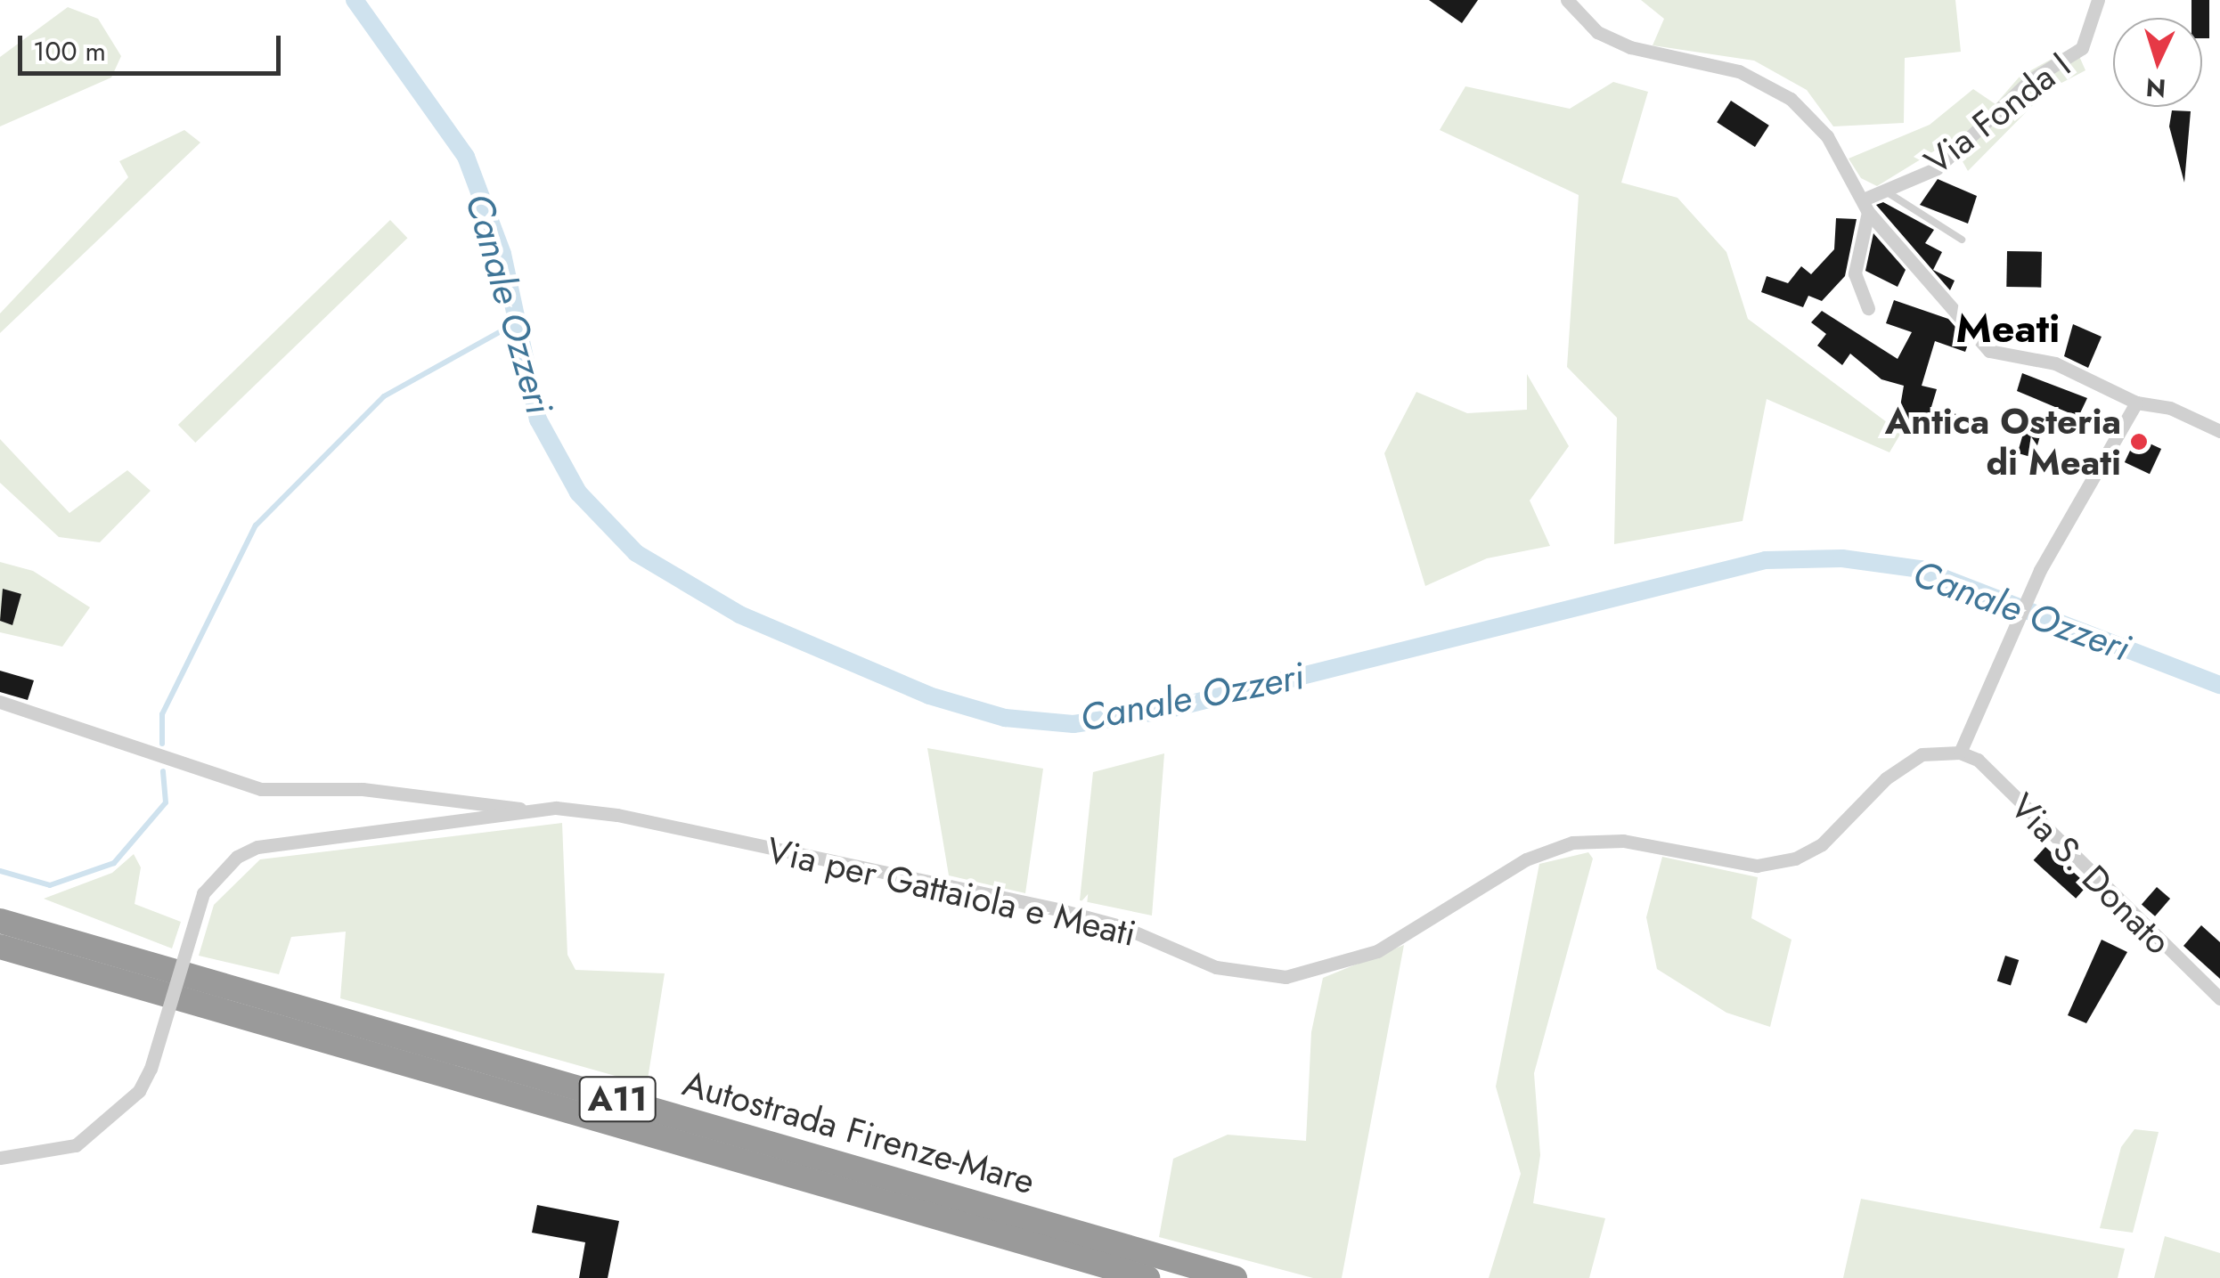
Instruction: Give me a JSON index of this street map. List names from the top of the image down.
{
  "streets": {
    "highway": ["A11", "Autostrada Firenze-Mare"],
    "street": ["Via Fonda I", "Via S. Donato", "Via per Gattaiola e Meati"]
  },
  "crossings": [
    ["Via S. Donato", "Via per Gattaiola e Meati"]
  ],
  "districts": ["Meati"],
  "water": ["Canale Ozzeri"],
  "places": ["Antica Osteria di Meati"],
  "scale_bar": "100 m",
  "north": "bottom"
}
